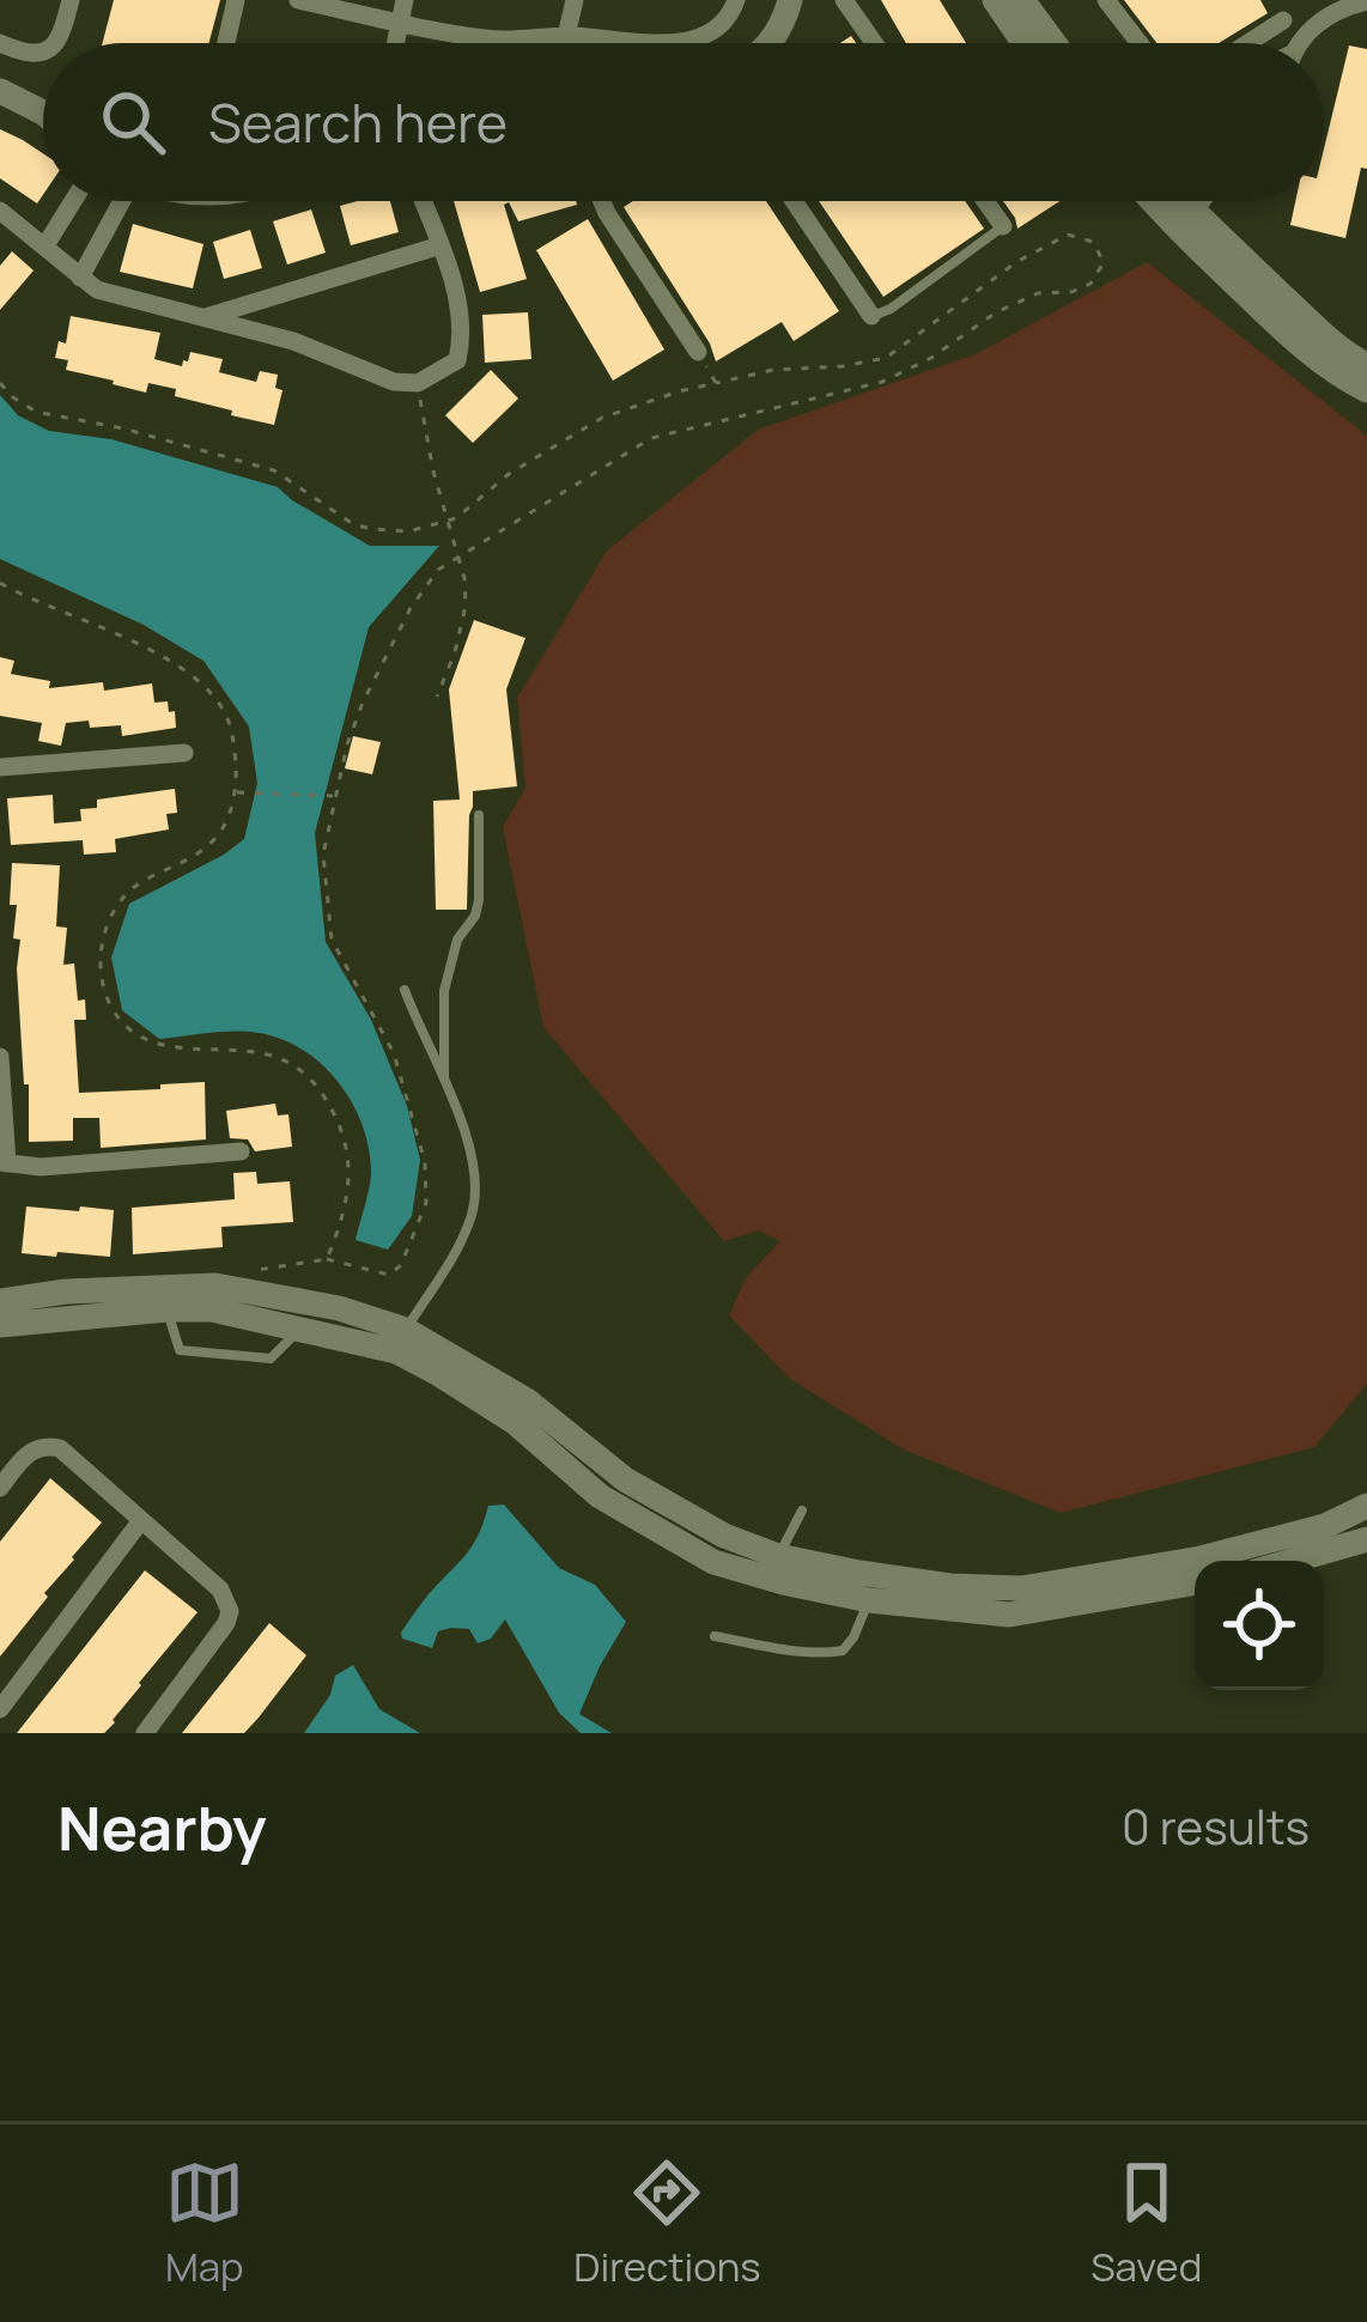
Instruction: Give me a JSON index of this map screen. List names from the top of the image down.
{
  "page": {
    "search": "Search here",
    "heading": ["Nearby", "0 results"],
    "nav": ["Map", "Directions", "Saved"]
  }
}
